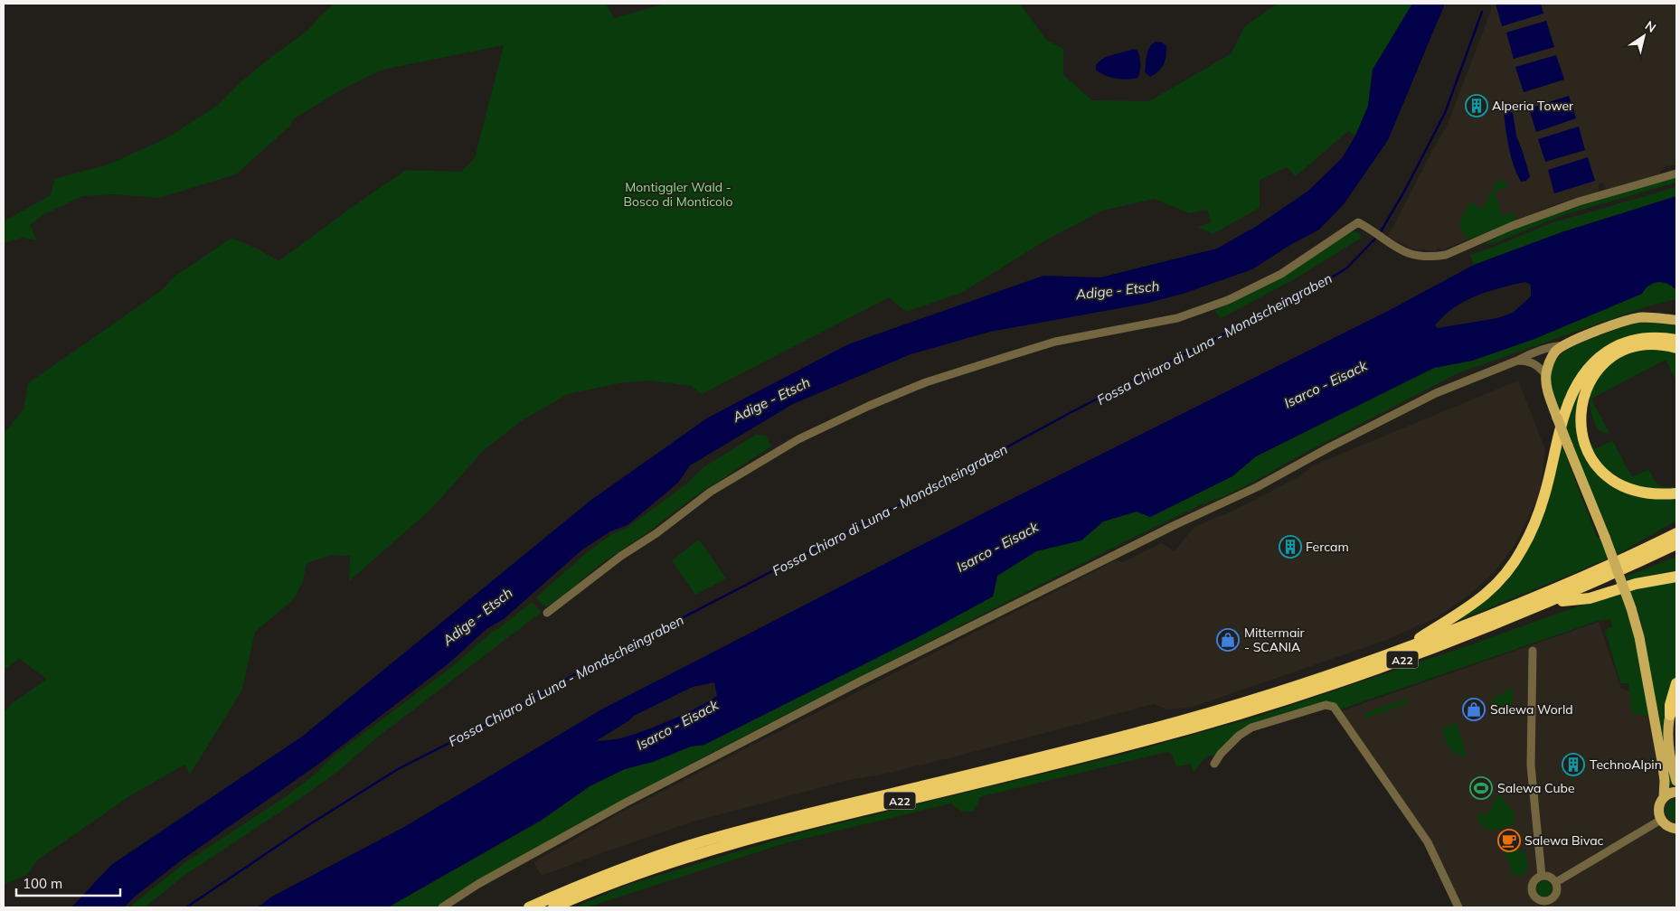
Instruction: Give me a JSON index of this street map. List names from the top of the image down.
{
  "streets": {
    "highway": ["A22"]
  },
  "water": ["Adige - Etsch", "Fossa Chiaro di Luna - Mondscheingraben", "Isarco - Eisack"],
  "parks": ["Montiggler Wald - Bosco di Monticolo"],
  "places": {
    "building": ["Alperia Tower", "Fercam", "TechnoAlpin"],
    "shop": ["Mittermair - SCANIA", "Salewa World"],
    "sports": ["Salewa Cube"],
    "cafe": ["Salewa Bivac"]
  },
  "scale_bar": "100 m",
  "north": "top right"
}
